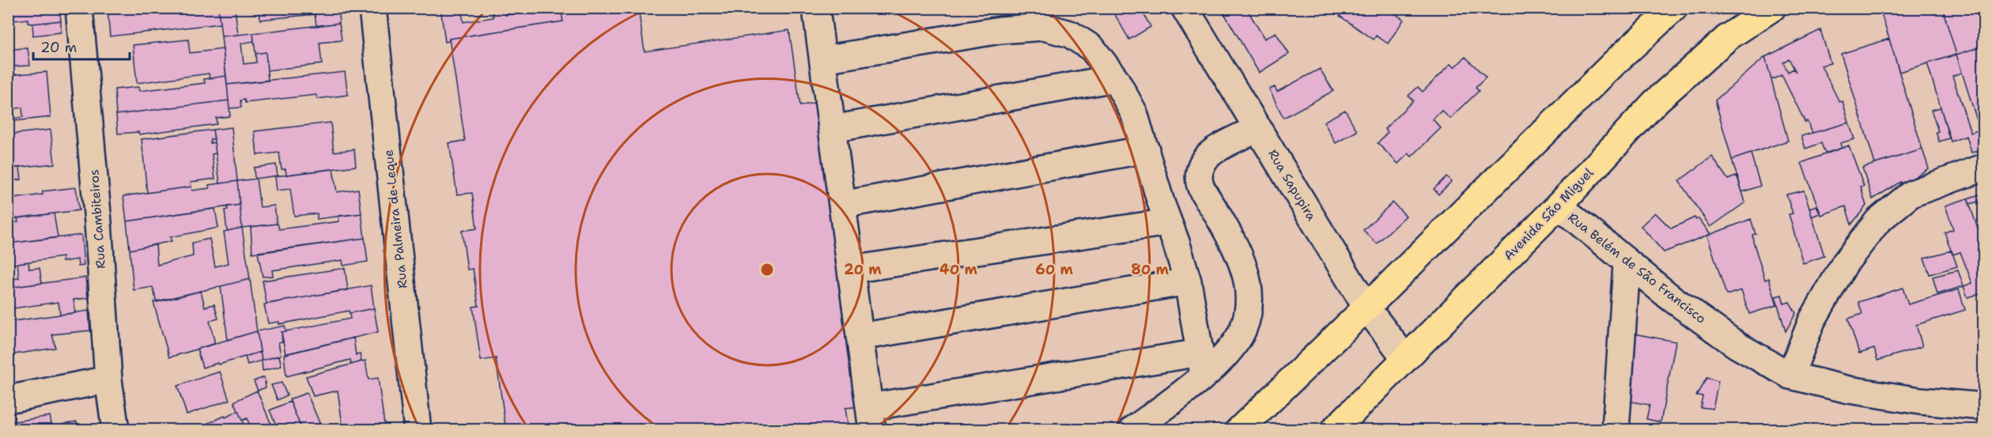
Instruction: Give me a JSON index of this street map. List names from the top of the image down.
{
  "streets": {
    "main road": ["Avenida São Miguel"],
    "street": [
      "Rua Sapupira",
      "Rua Cambiteiros",
      "Rua Palmeira de Leque",
      "Rua Belém de São Francisco"
    ]
  },
  "crossings": [
    ["Rua Sapupira", "Avenida São Miguel"],
    ["Avenida São Miguel", "Rua Belém de São Francisco"]
  ],
  "scale_bar": "20 m",
  "rings": [
    "20 m",
    "40 m",
    "60 m",
    "80 m"
  ]
}
